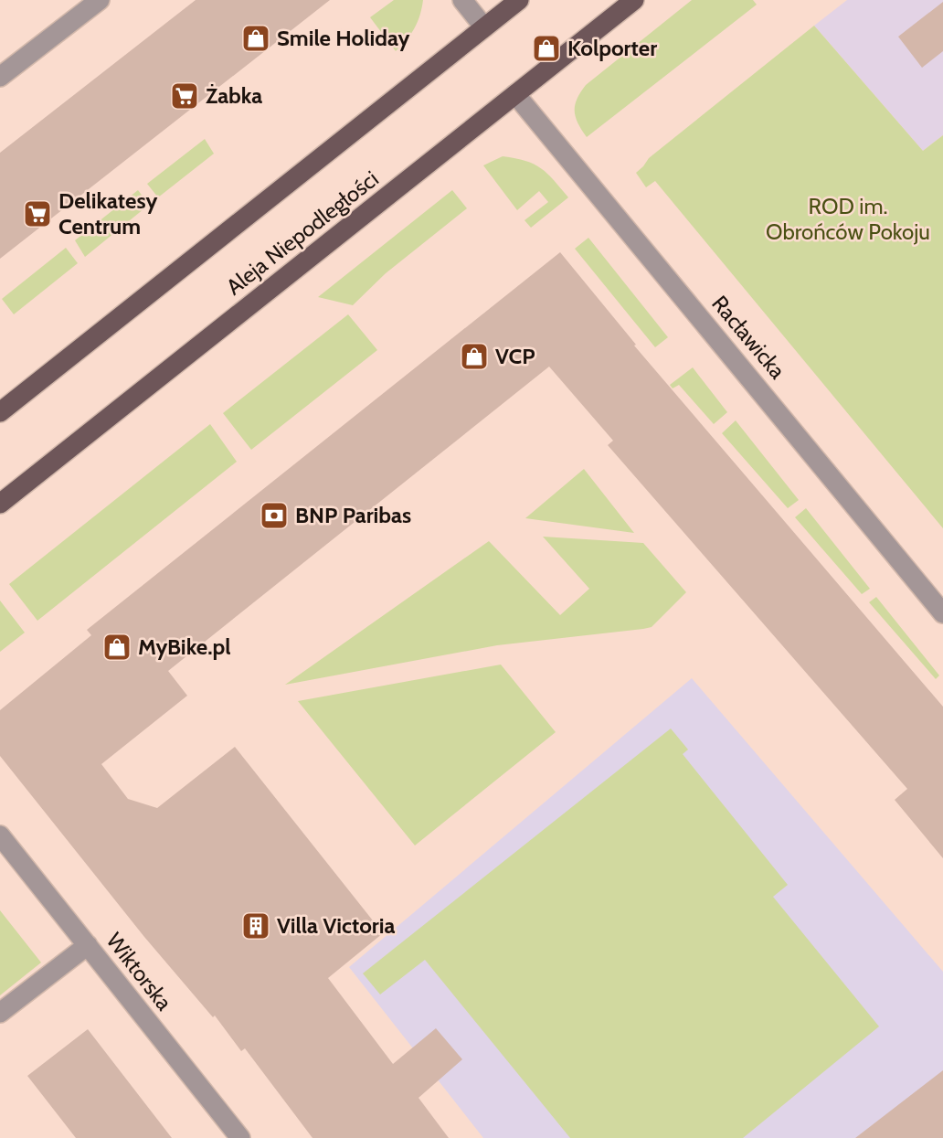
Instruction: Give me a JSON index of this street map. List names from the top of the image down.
{
  "streets": {
    "main road": ["Aleja Niepodległości"],
    "street": ["Racławicka", "Wiktorska"]
  },
  "crossings": [
    ["Aleja Niepodległości", "Racławicka"]
  ],
  "parks": ["ROD im. Obrońców Pokoju"],
  "places": {
    "shop": [
      "Smile Holiday",
      "Kolporter",
      "VCP",
      "MyBike.pl"
    ],
    "supermarket": ["Żabka", "Delikatesy Centrum"],
    "bank": ["BNP Paribas"],
    "building": ["Villa Victoria"]
  }
}
